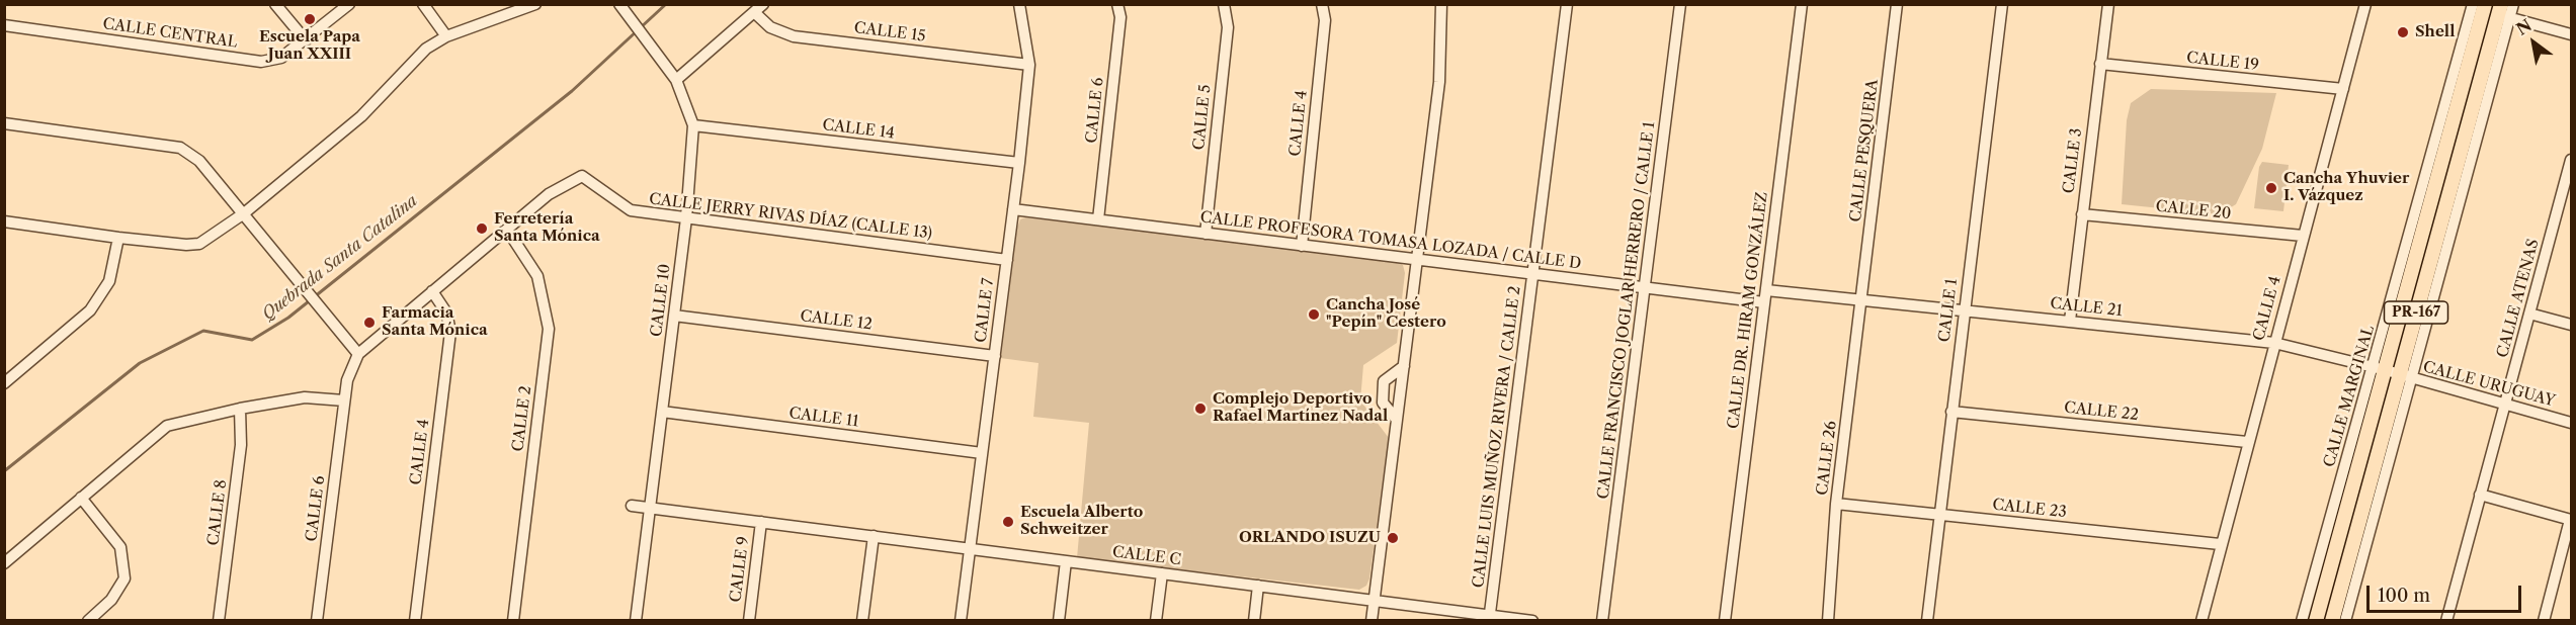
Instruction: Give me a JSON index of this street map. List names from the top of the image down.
{
  "streets": {
    "main road": ["PR-167"],
    "street": [
      "CALLE 15",
      "CALLE CENTRAL",
      "CALLE 19",
      "CALLE 6",
      "CALLE 5",
      "CALLE 4",
      "CALLE 14",
      "CALLE PESQUERA",
      "CALLE 3",
      "CALLE 20",
      "CALLE JERRY RIVAS DÍAZ (CALLE 13)",
      "CALLE PROFESORA TOMASA LOZADA / CALLE D",
      "CALLE ATENAS",
      "CALLE 10",
      "CALLE 21",
      "CALLE 7",
      "CALLE FRANCISCO JOGLAR HERRERO / CALLE 1",
      "CALLE DR. HIRAM GONZÁLEZ",
      "CALLE 1",
      "CALLE 12",
      "CALLE URUGUAY",
      "CALLE MARGINAL",
      "CALLE 22",
      "CALLE 11",
      "CALLE 2",
      "CALLE LUIS MUÑOZ RIVERA / CALLE 2",
      "CALLE 26",
      "CALLE 23",
      "CALLE 8",
      "CALLE C",
      "CALLE 9"
    ]
  },
  "crossings": [
    ["CALLE 15", "CALLE 7"],
    ["CALLE 19", "CALLE 4"],
    ["CALLE 19", "CALLE 3"],
    ["CALLE 6", "CALLE JERRY RIVAS DÍAZ (CALLE 13)"],
    ["CALLE 6", "CALLE PROFESORA TOMASA LOZADA / CALLE D"],
    ["CALLE 5", "CALLE PROFESORA TOMASA LOZADA / CALLE D"],
    ["CALLE 4", "CALLE 20"],
    ["CALLE 4", "CALLE JERRY RIVAS DÍAZ (CALLE 13)"],
    ["CALLE 4", "CALLE PROFESORA TOMASA LOZADA / CALLE D"],
    ["CALLE 4", "CALLE 21"],
    ["CALLE 4", "CALLE 22"],
    ["CALLE 4", "CALLE 23"],
    ["CALLE 14", "CALLE 10"],
    ["CALLE 14", "CALLE 7"],
    ["CALLE PESQUERA", "CALLE 21"],
    ["CALLE PESQUERA", "CALLE 26"],
    ["CALLE 3", "CALLE 20"],
    ["CALLE 3", "CALLE 21"],
    ["CALLE JERRY RIVAS DÍAZ (CALLE 13)", "CALLE 10"],
    ["CALLE JERRY RIVAS DÍAZ (CALLE 13)", "CALLE 7"],
    ["CALLE JERRY RIVAS DÍAZ (CALLE 13)", "CALLE 2"],
    ["CALLE PROFESORA TOMASA LOZADA / CALLE D", "CALLE 7"],
    ["CALLE PROFESORA TOMASA LOZADA / CALLE D", "CALLE FRANCISCO JOGLAR HERRERO / CALLE 1"],
    ["CALLE PROFESORA TOMASA LOZADA / CALLE D", "CALLE DR. HIRAM GONZÁLEZ"],
    ["CALLE PROFESORA TOMASA LOZADA / CALLE D", "CALLE LUIS MUÑOZ RIVERA / CALLE 2"],
    ["CALLE ATENAS", "CALLE URUGUAY"],
    ["CALLE 10", "CALLE 12"],
    ["CALLE 10", "CALLE 11"],
    ["CALLE 10", "CALLE C"],
    ["CALLE 21", "CALLE DR. HIRAM GONZÁLEZ"],
    ["CALLE 21", "CALLE 1"],
    ["CALLE 21", "PR-167"],
    ["CALLE 21", "CALLE URUGUAY"],
    ["CALLE 21", "CALLE MARGINAL"],
    ["CALLE 21", "CALLE 26"],
    ["CALLE 7", "CALLE 12"],
    ["CALLE 7", "CALLE 11"],
    ["CALLE 7", "CALLE C"],
    ["CALLE 1", "CALLE 22"],
    ["CALLE 1", "CALLE 23"],
    ["PR-167", "CALLE URUGUAY"],
    ["PR-167", "CALLE MARGINAL"],
    ["CALLE URUGUAY", "CALLE MARGINAL"],
    ["CALLE LUIS MUÑOZ RIVERA / CALLE 2", "CALLE C"],
    ["CALLE 26", "CALLE 23"],
    ["CALLE C", "CALLE 9"]
  ],
  "water": ["Quebrada Santa Catalina"],
  "places": [
    "Escuela Papa Juan XXIII",
    "Shell",
    "Cancha Yhuvier I. Vázquez",
    "Ferretería Santa Mónica",
    "Cancha José \"Pepín\" Cestero",
    "Farmacia Santa Mónica",
    "Complejo Deportivo Rafael Martínez Nadal",
    "Escuela Alberto Schweitzer",
    "ORLANDO ISUZU"
  ],
  "scale_bar": "100 m",
  "north": "top left"
}
